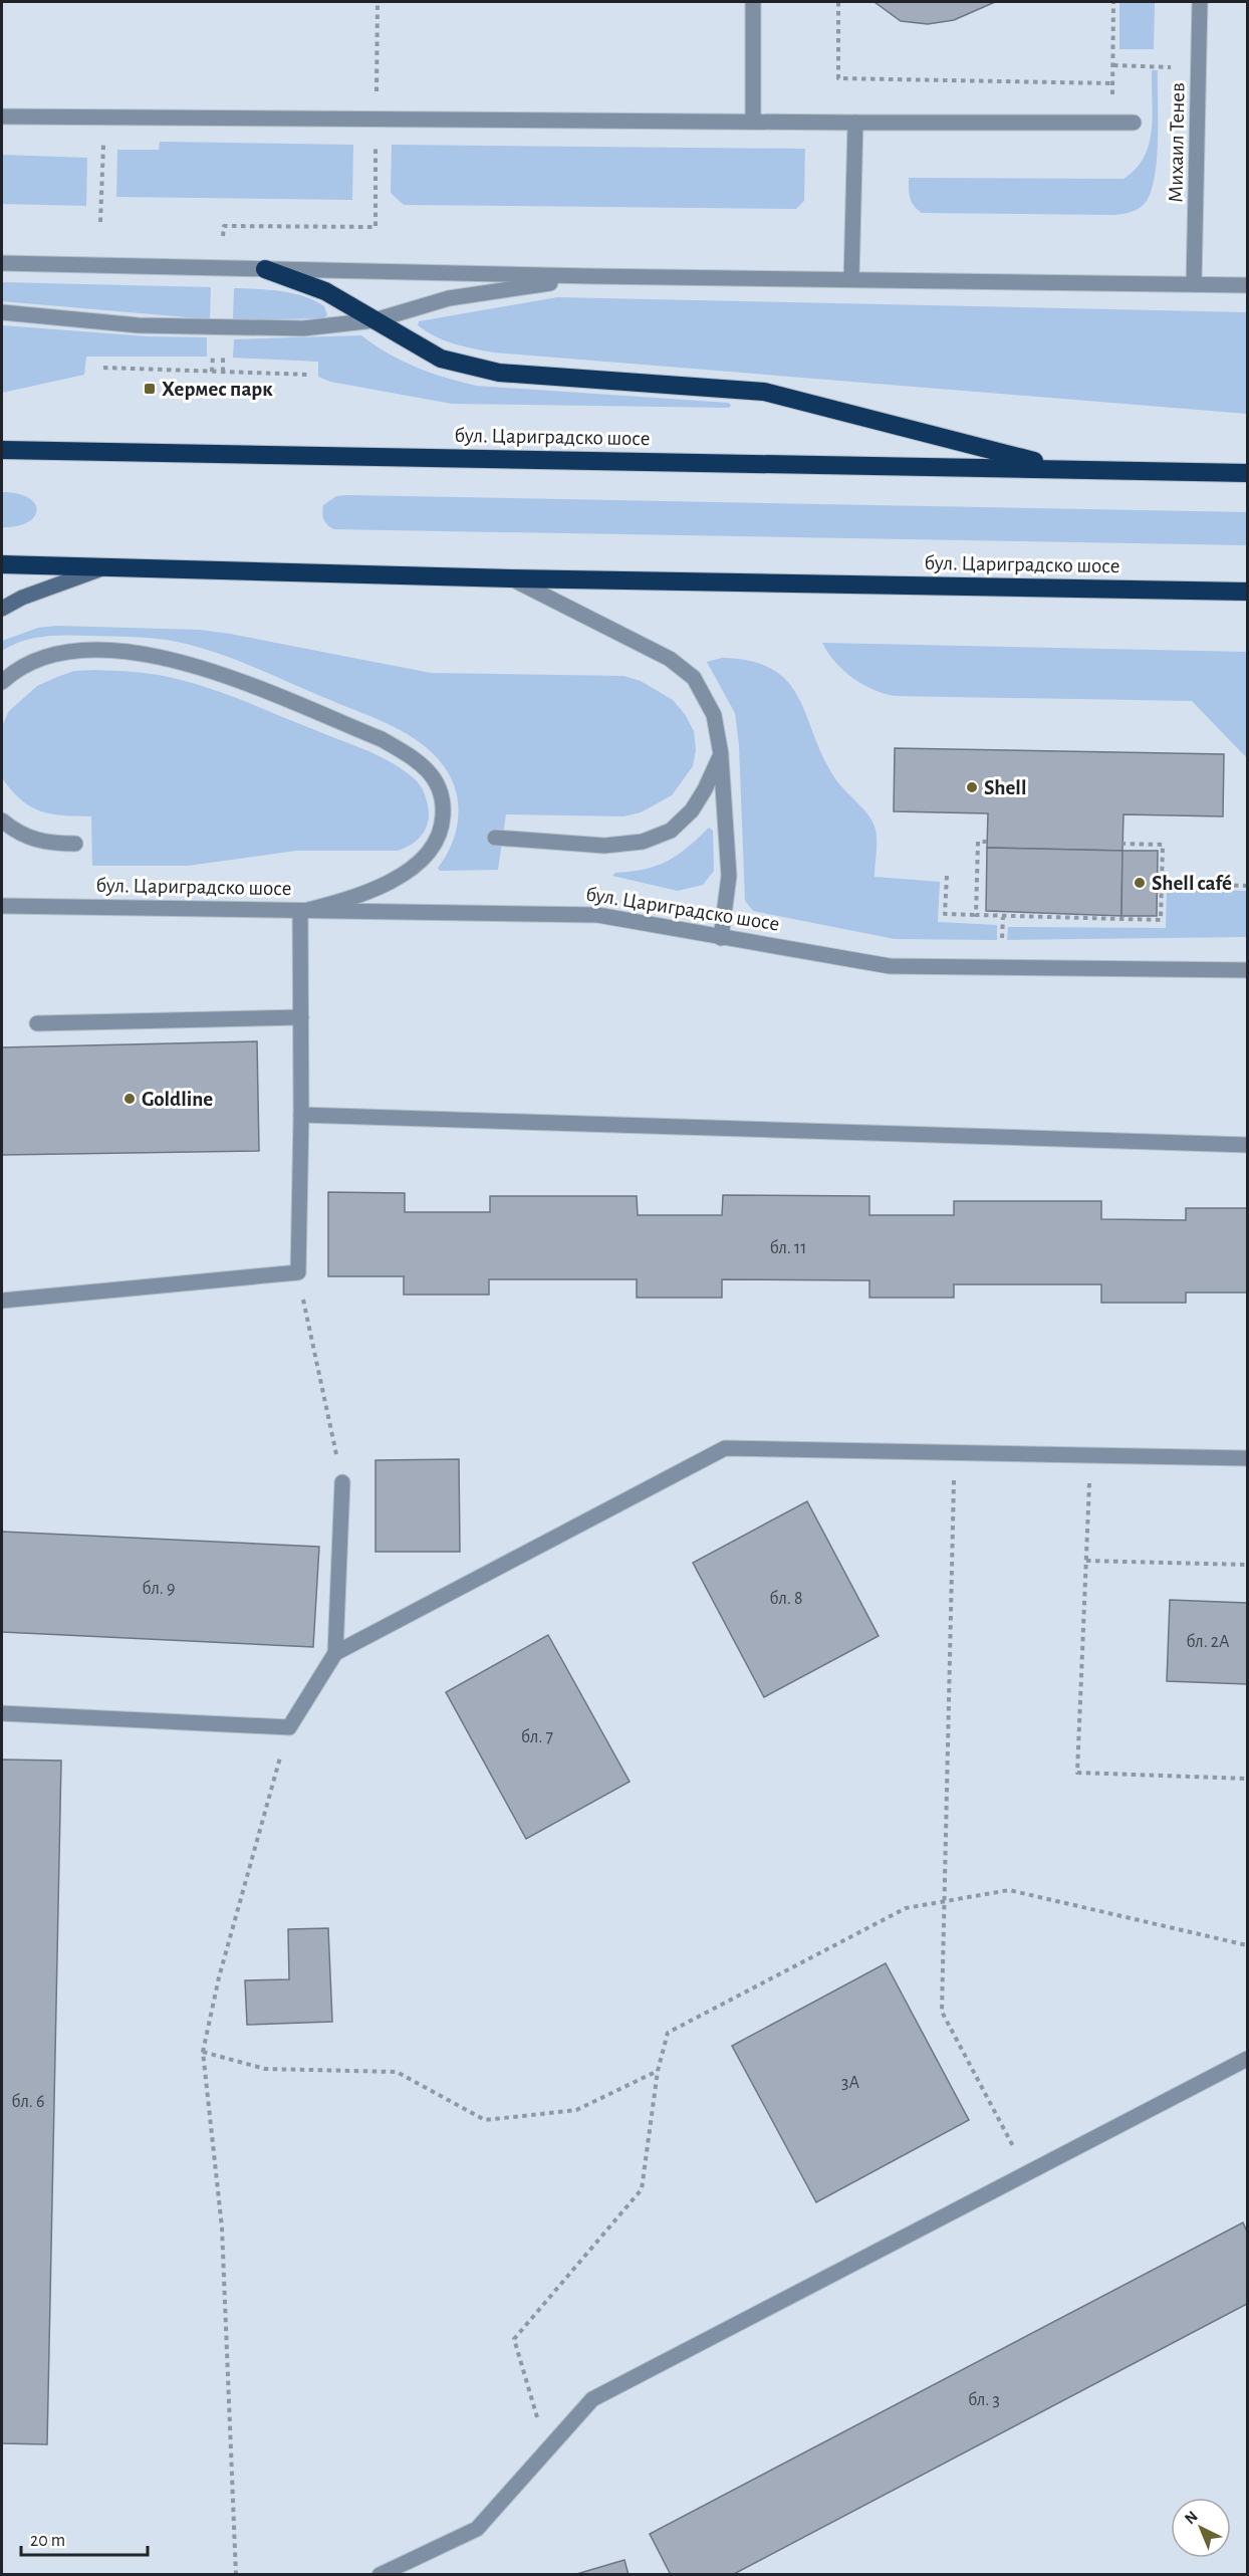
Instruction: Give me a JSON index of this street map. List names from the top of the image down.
{
  "streets": {
    "highway": ["бул. Цариградско шосе"],
    "street": ["Михаил Тенев"]
  },
  "places": {
    "transit": ["Хермес парк"],
    "other": ["Shell", "Shell café", "Goldline"]
  },
  "house_numbers": [
    "бл. 11",
    "бл. 9",
    "бл. 8",
    "бл. 2А",
    "бл. 7",
    "3А",
    "бл. 6",
    "бл. 3"
  ],
  "scale_bar": "20 m",
  "north": "top left"
}
